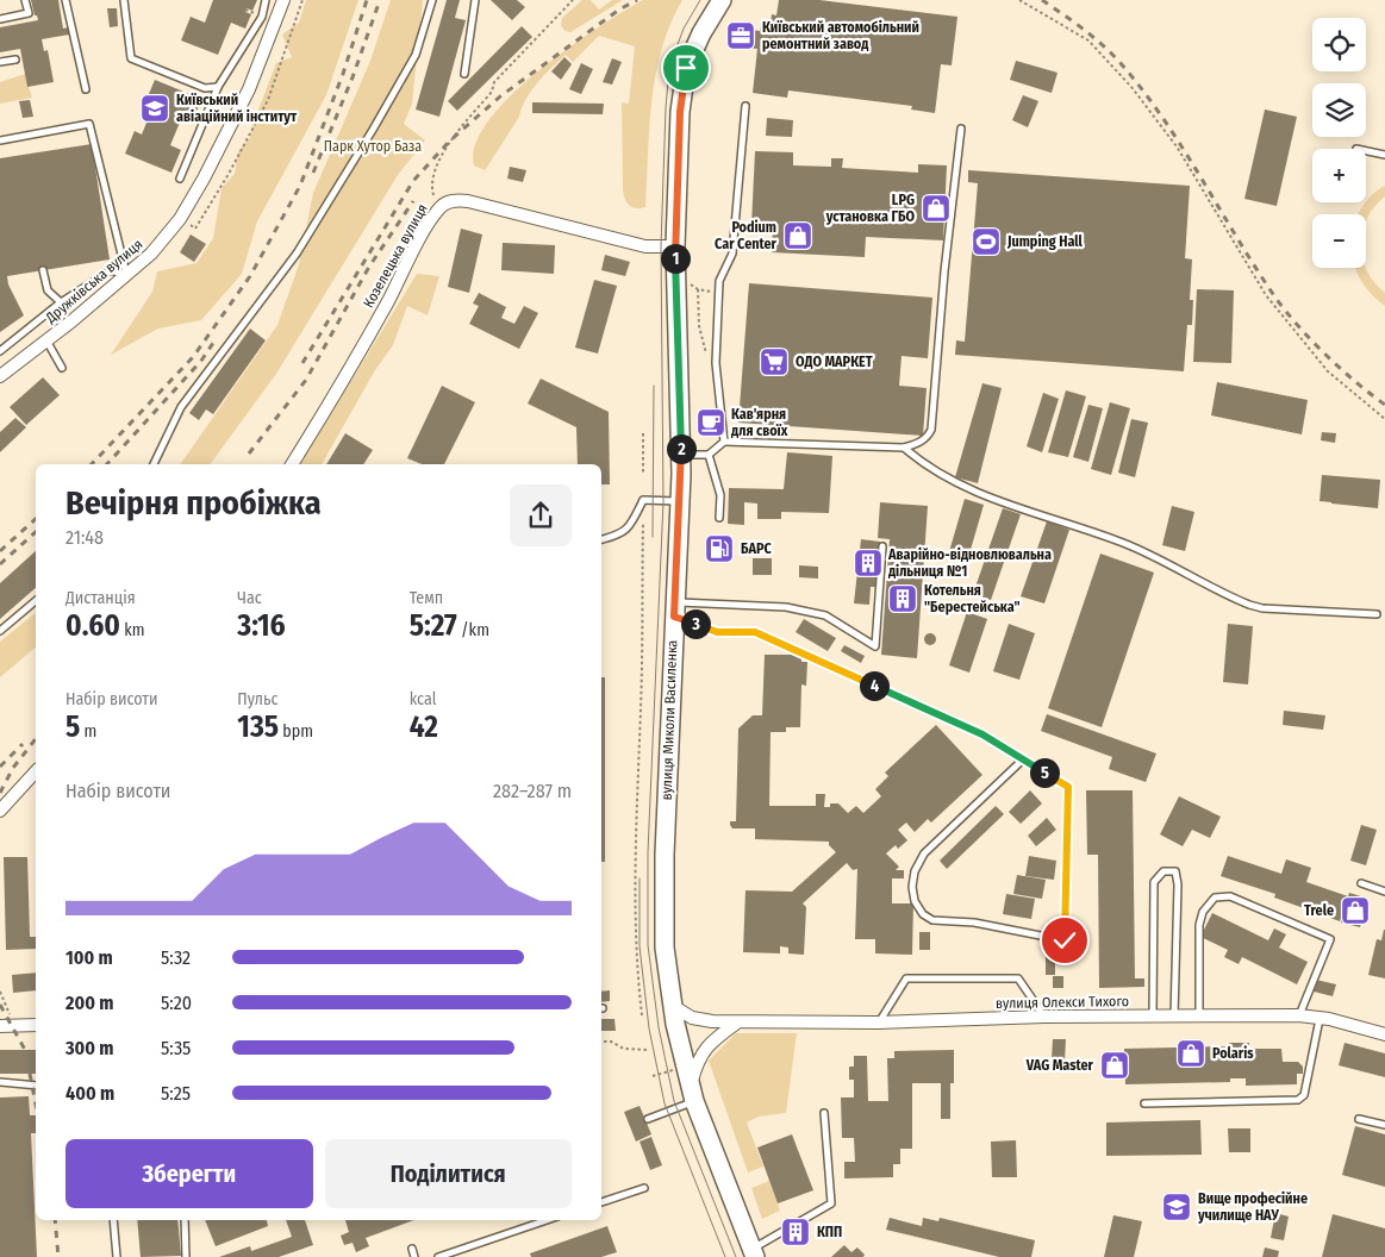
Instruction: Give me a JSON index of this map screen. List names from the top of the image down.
{
  "streets": {
    "main road": ["вулиця Миколи Василенка"],
    "street": ["Козелецька вулиця", "Дружківська вулиця", "вулиця Олекси Тихого"]
  },
  "crossings": [
    ["Козелецька вулиця", "вулиця Миколи Василенка"],
    ["вулиця Миколи Василенка", "вулиця Олекси Тихого"]
  ],
  "parks": ["Парк Хутор База"],
  "places": {
    "office": ["Київський автомобільний ремонтний завод"],
    "school or university": ["Київський авіаційний інститут", "Вище професійне училище НАУ"],
    "shop": [
      "LPG установка ГБО",
      "Podium Car Center",
      "Trele",
      "Polaris",
      "VAG Master"
    ],
    "sports": ["Jumping Hall"],
    "supermarket": ["ОДО МАРКЕТ"],
    "cafe": ["Кав'ярня для своїх"],
    "fuel station": ["БАРС"],
    "building": ["Аварійно-відновлювальна дільниця №1", "Котельня \"Берестейська\"", "КПП"]
  },
  "page": {
    "map_buttons": ["+", "−"],
    "pins": [
      "1",
      "2",
      "3",
      "4",
      "5"
    ],
    "heading": ["Вечірня пробіжка", "21:48"],
    "stats": [
      ["Дистанція", "0.60 km"],
      ["Час", "3:16"],
      ["Темп", "5:27 /km"],
      ["Набір висоти", "5 m"],
      ["Пульс", "135 bpm"],
      ["kcal", "42"]
    ],
    "chart": ["Набір висоти", "282–287 m"],
    "list": [
      {
        "name": "100 m",
        "note": "5:32"
      },
      {
        "name": "200 m",
        "note": "5:20"
      },
      {
        "name": "300 m",
        "note": "5:35"
      },
      {
        "name": "400 m",
        "note": "5:25"
      }
    ],
    "buttons": ["Зберегти", "Поділитися"]
  }
}
